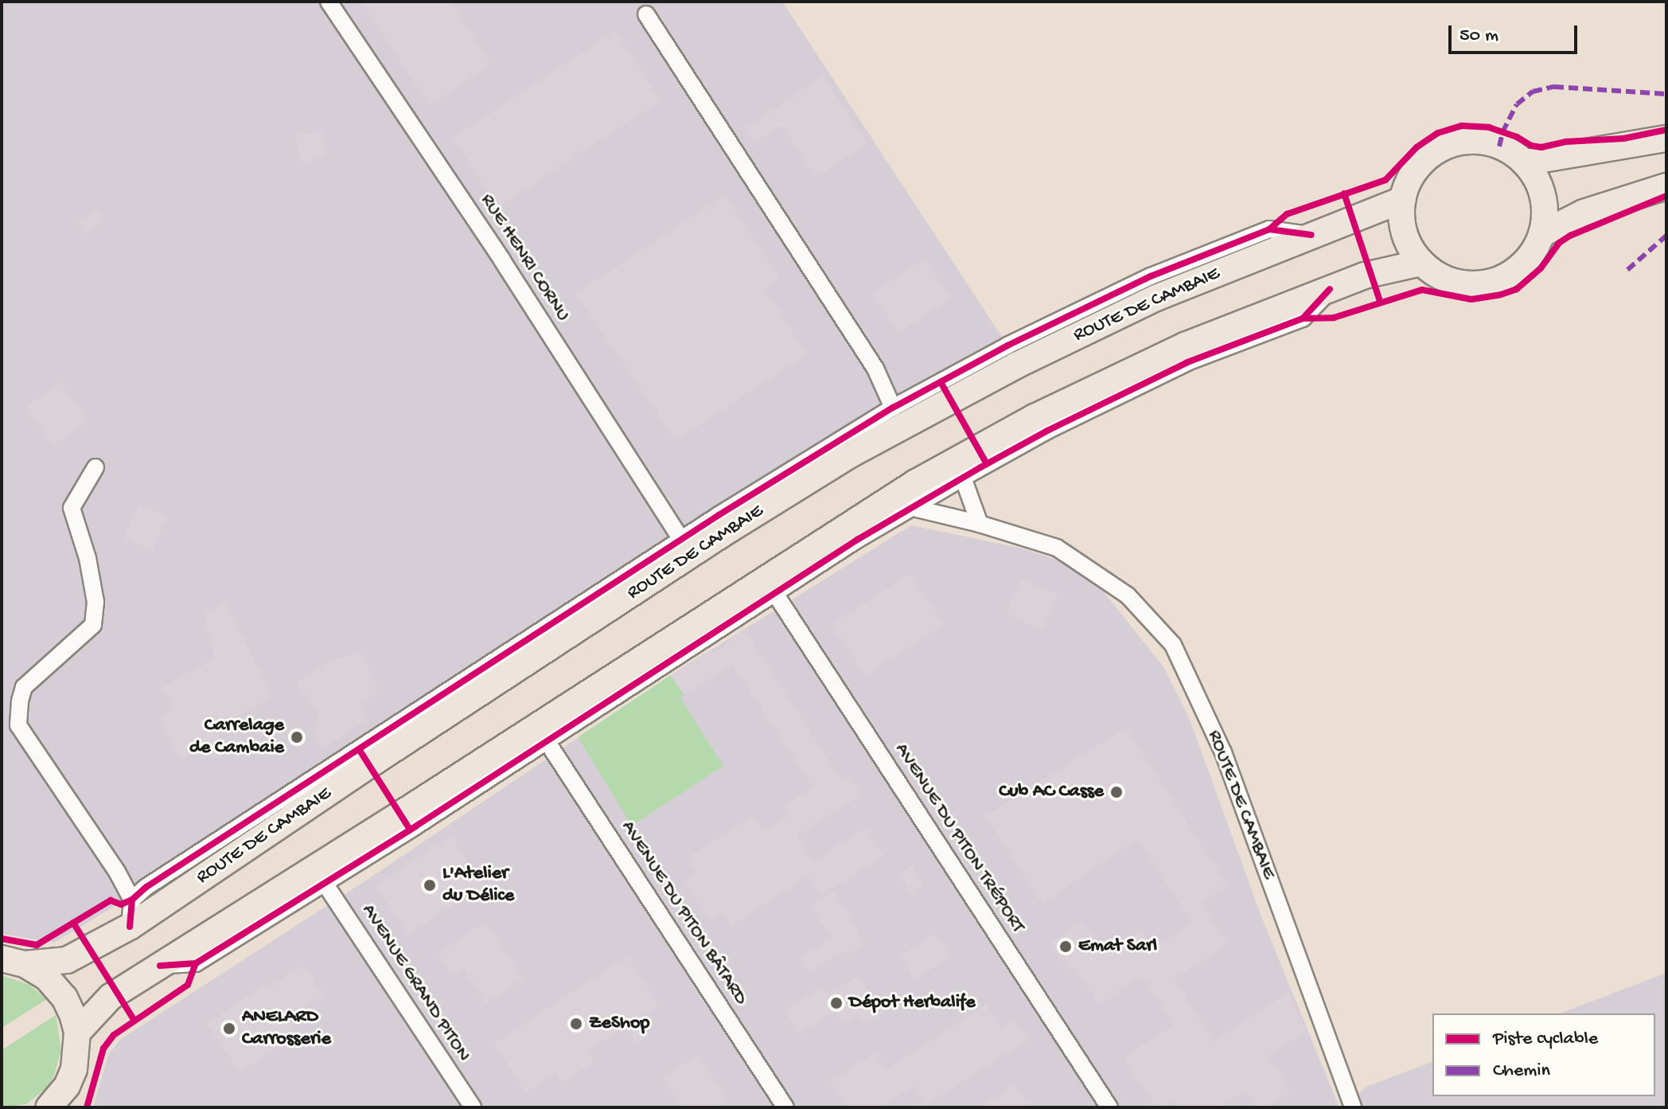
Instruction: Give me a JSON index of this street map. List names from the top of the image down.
{
  "streets": {
    "main road": ["ROUTE DE CAMBAIE"],
    "street": [
      "RUE HENRI CORNU",
      "AVENUE DU PITON TRÉPORT",
      "AVENUE DU PITON BÂTARD",
      "AVENUE GRAND PITON"
    ]
  },
  "places": [
    "Carrelage de Cambaie",
    "Cub AC Casse",
    "L'Atelier du Délice",
    "Emat Sarl",
    "Dépot Herbalife",
    "ZeShop",
    "ANELARD Carrosserie"
  ],
  "legend": ["Piste cyclable", "Chemin"],
  "scale_bar": "50 m"
}
